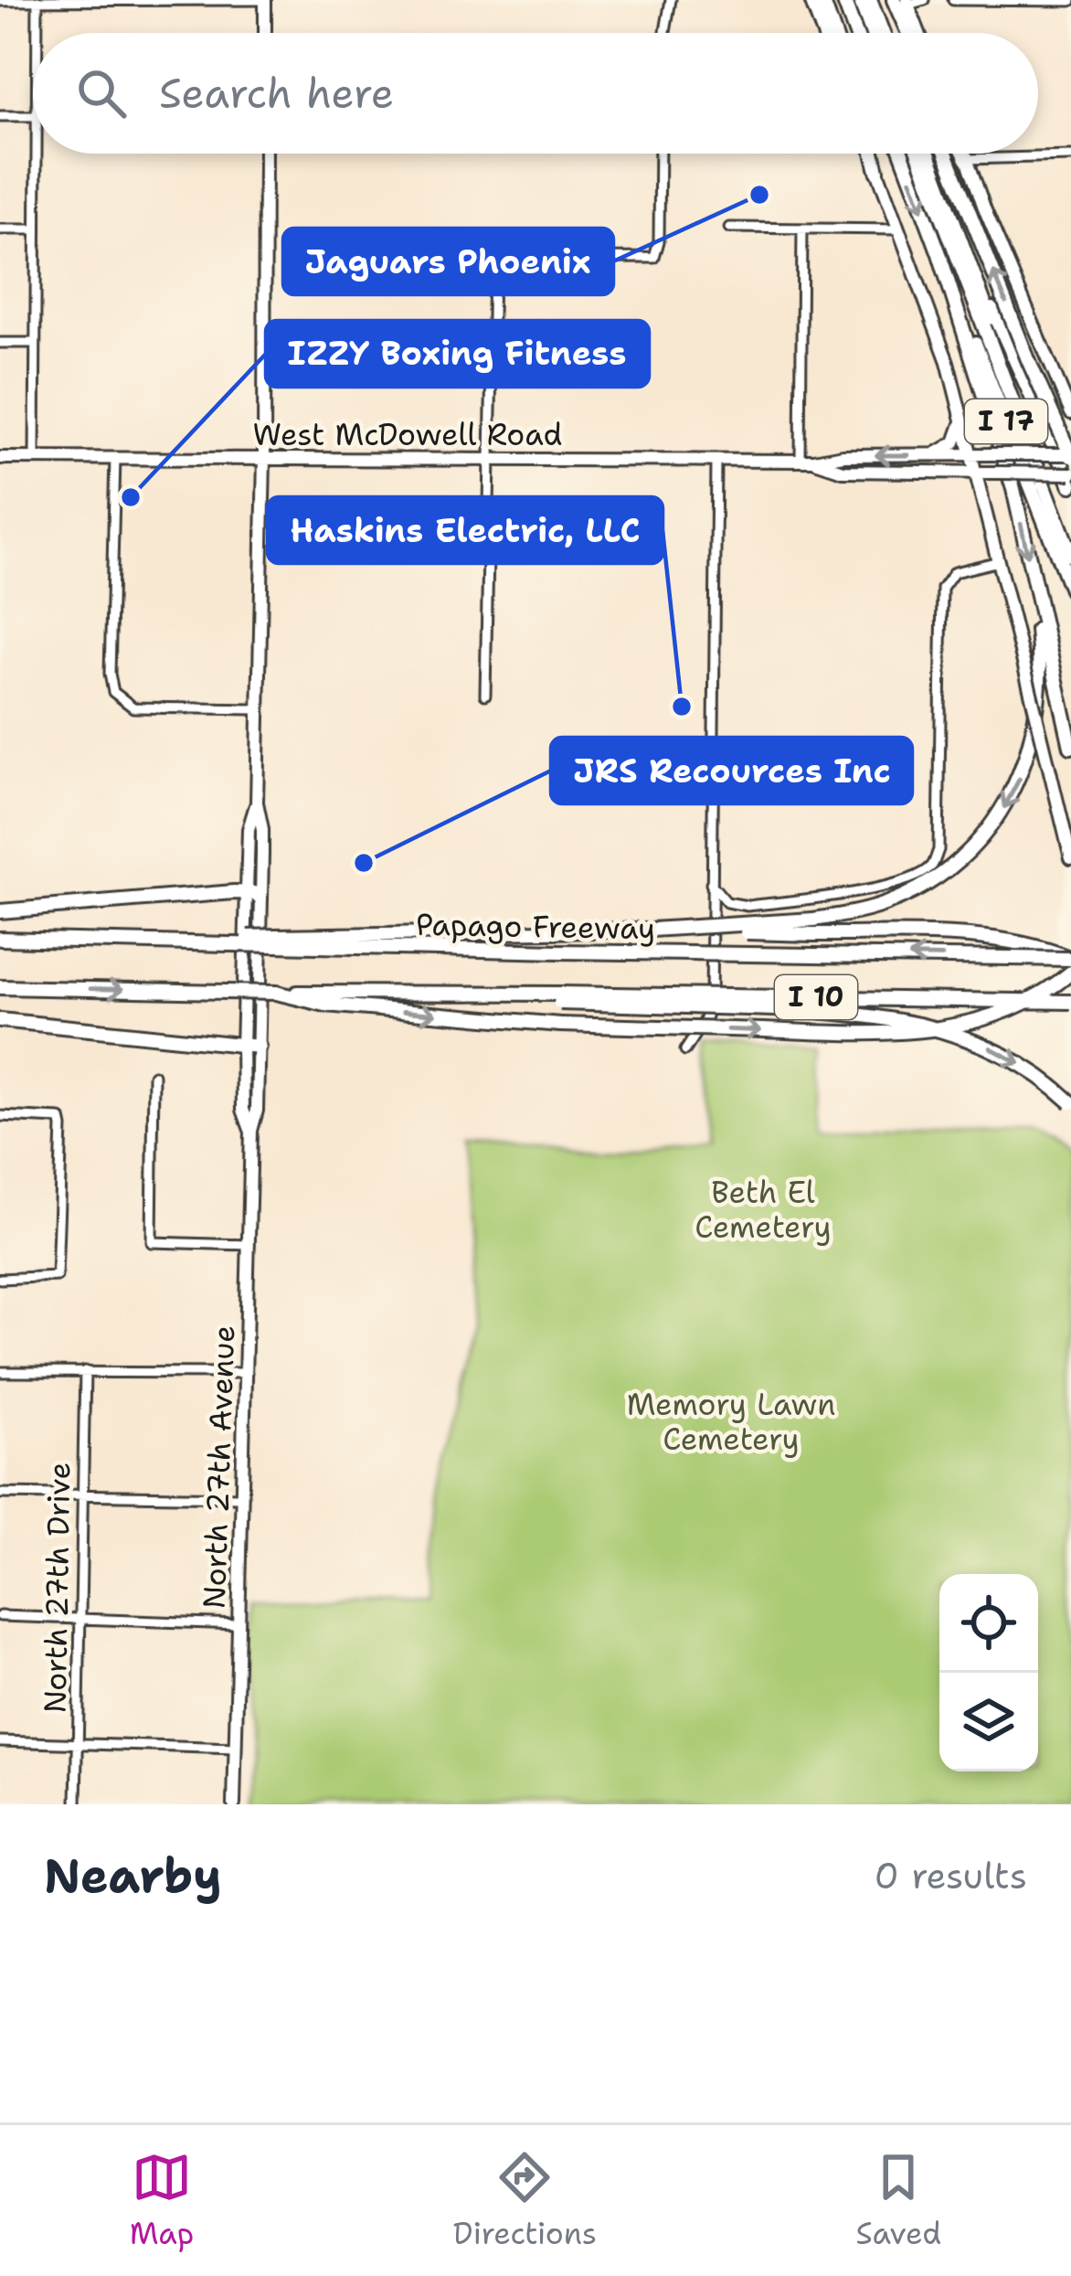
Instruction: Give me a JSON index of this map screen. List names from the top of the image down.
{
  "streets": {
    "highway": ["I 17", "Papago Freeway", "I 10"],
    "main road": ["West McDowell Road", "North 27th Avenue"],
    "street": ["North 27th Drive"]
  },
  "crossings": [
    ["West McDowell Road", "North 27th Avenue"]
  ],
  "parks": ["Beth El Cemetery", "Memory Lawn Cemetery"],
  "places": [
    "Jaguars Phoenix",
    "IZZY Boxing Fitness",
    "Haskins Electric, LLC",
    "JRS Recources Inc"
  ],
  "page": {
    "search": "Search here",
    "heading": ["Nearby", "0 results"],
    "nav": ["Map", "Directions", "Saved"]
  }
}
